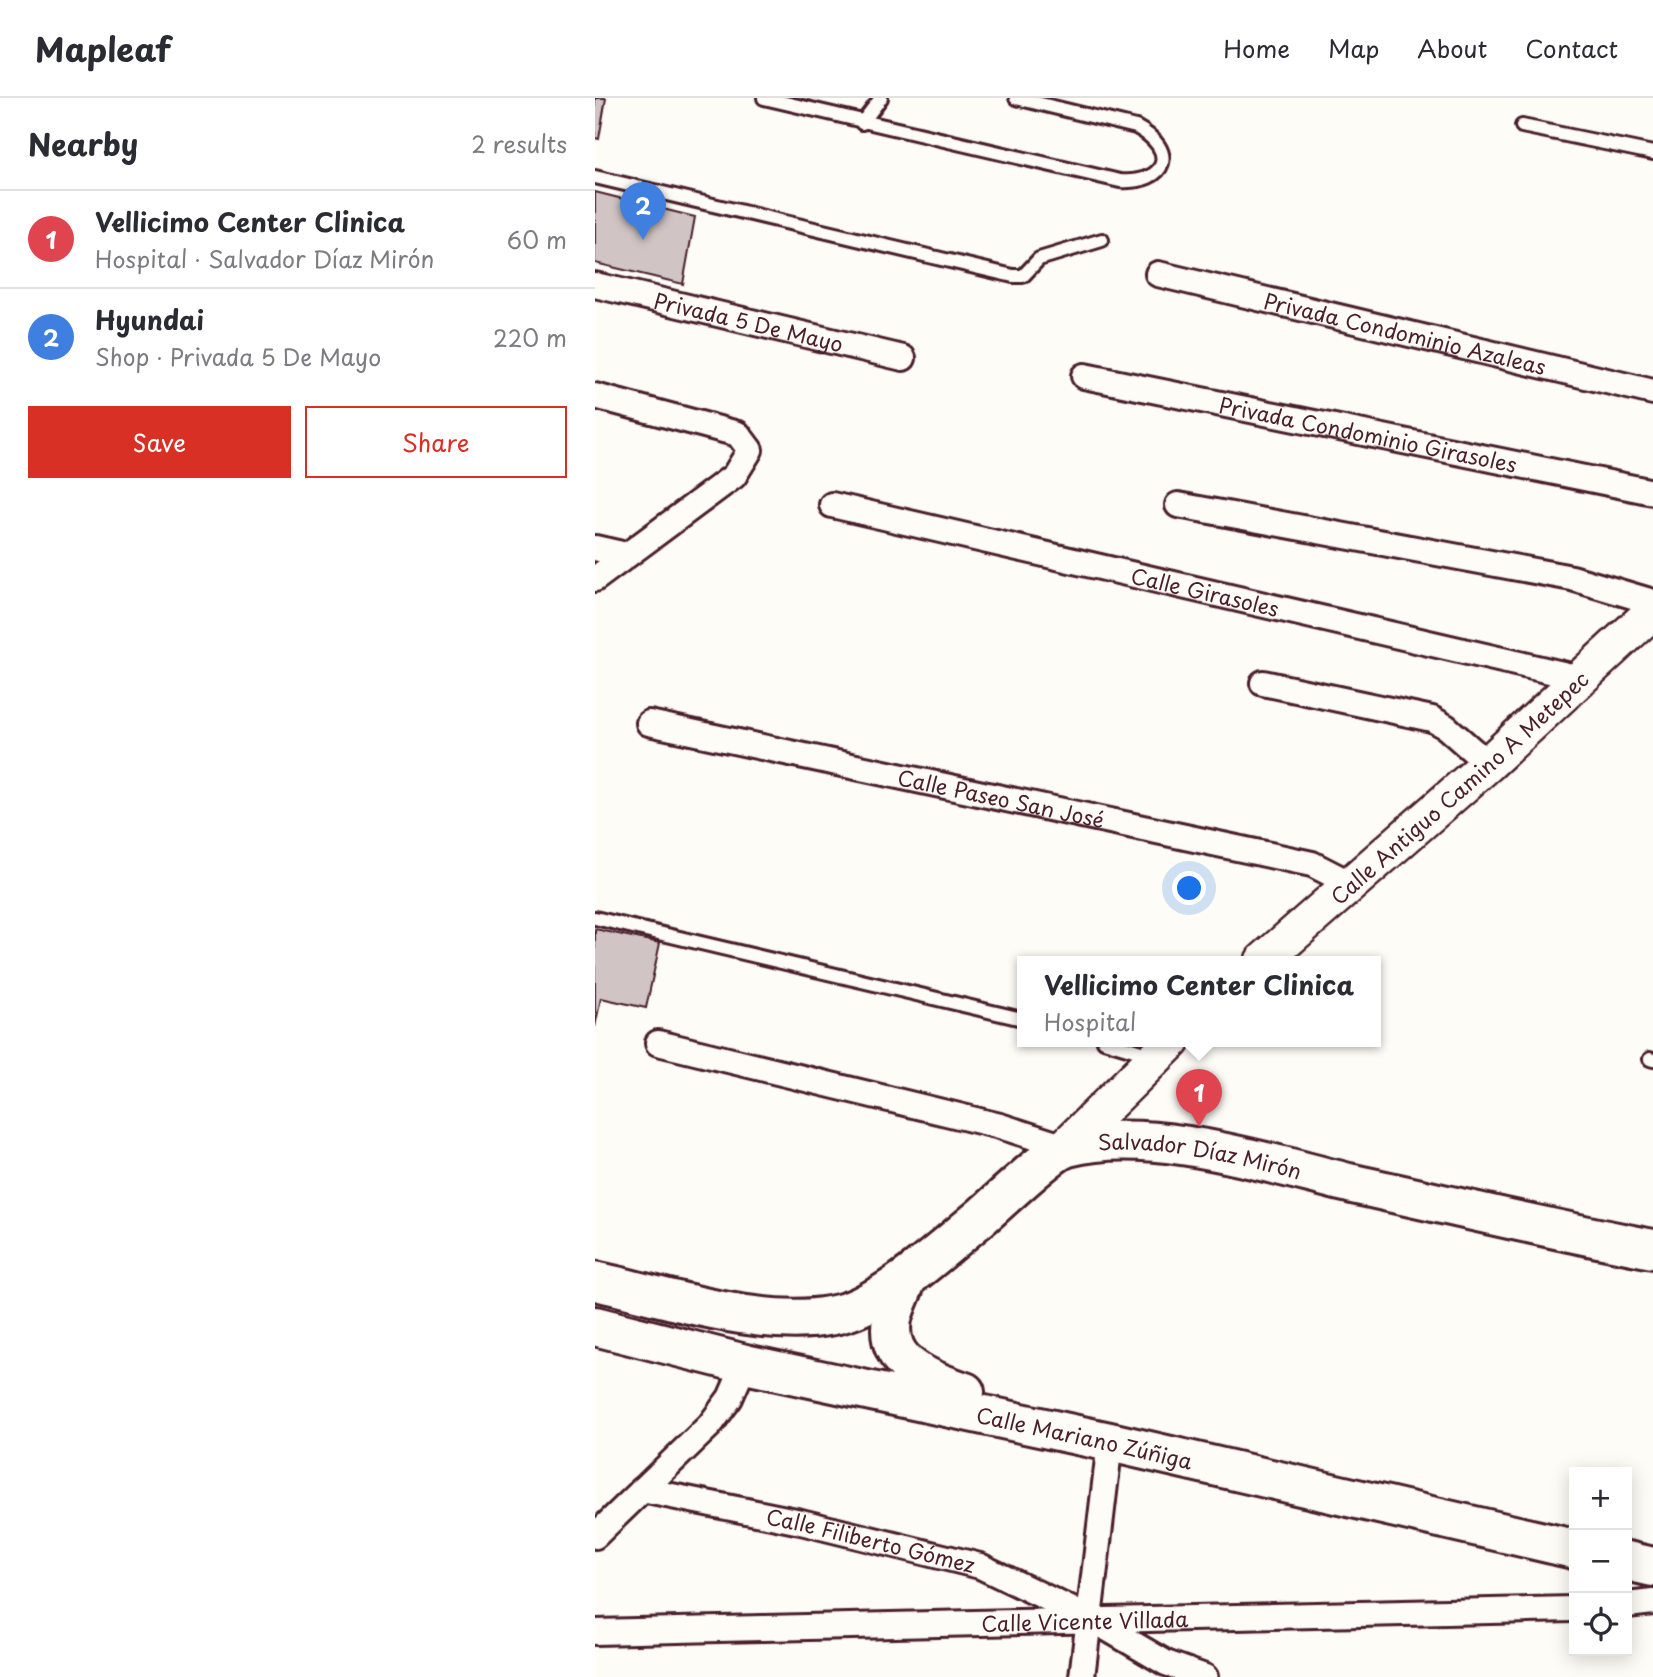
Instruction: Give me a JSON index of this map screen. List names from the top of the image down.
{
  "streets": {
    "main road": ["Salvador Díaz Mirón", "Calle Mariano Zúñiga"],
    "street": [
      "Privada 5 De Mayo",
      "Privada Condominio Azaleas",
      "Privada Condominio Girasoles",
      "Calle Girasoles",
      "Calle Antiguo Camino A Metepec",
      "Calle Paseo San José",
      "Calle Filiberto Gómez",
      "Calle Vicente Villada"
    ]
  },
  "crossings": [
    ["Calle Girasoles", "Calle Antiguo Camino A Metepec"],
    ["Calle Antiguo Camino A Metepec", "Calle Paseo San José"],
    ["Calle Filiberto Gómez", "Calle Vicente Villada"]
  ],
  "page": {
    "header": "Mapleaf",
    "nav": [
      "Home",
      "Map",
      "About",
      "Contact"
    ],
    "heading": ["Nearby", "2 results"],
    "pins": ["2", "1"],
    "list": [
      {
        "mark": "1",
        "name": "Vellicimo Center Clinica",
        "note": "Hospital · Salvador Díaz Mirón",
        "value": "60 m"
      },
      {
        "mark": "2",
        "name": "Hyundai",
        "note": "Shop · Privada 5 De Mayo",
        "value": "220 m"
      }
    ],
    "buttons": ["Save", "Share"],
    "popup": ["Vellicimo Center Clinica", "Hospital"],
    "map_buttons": ["+", "−"]
  }
}
